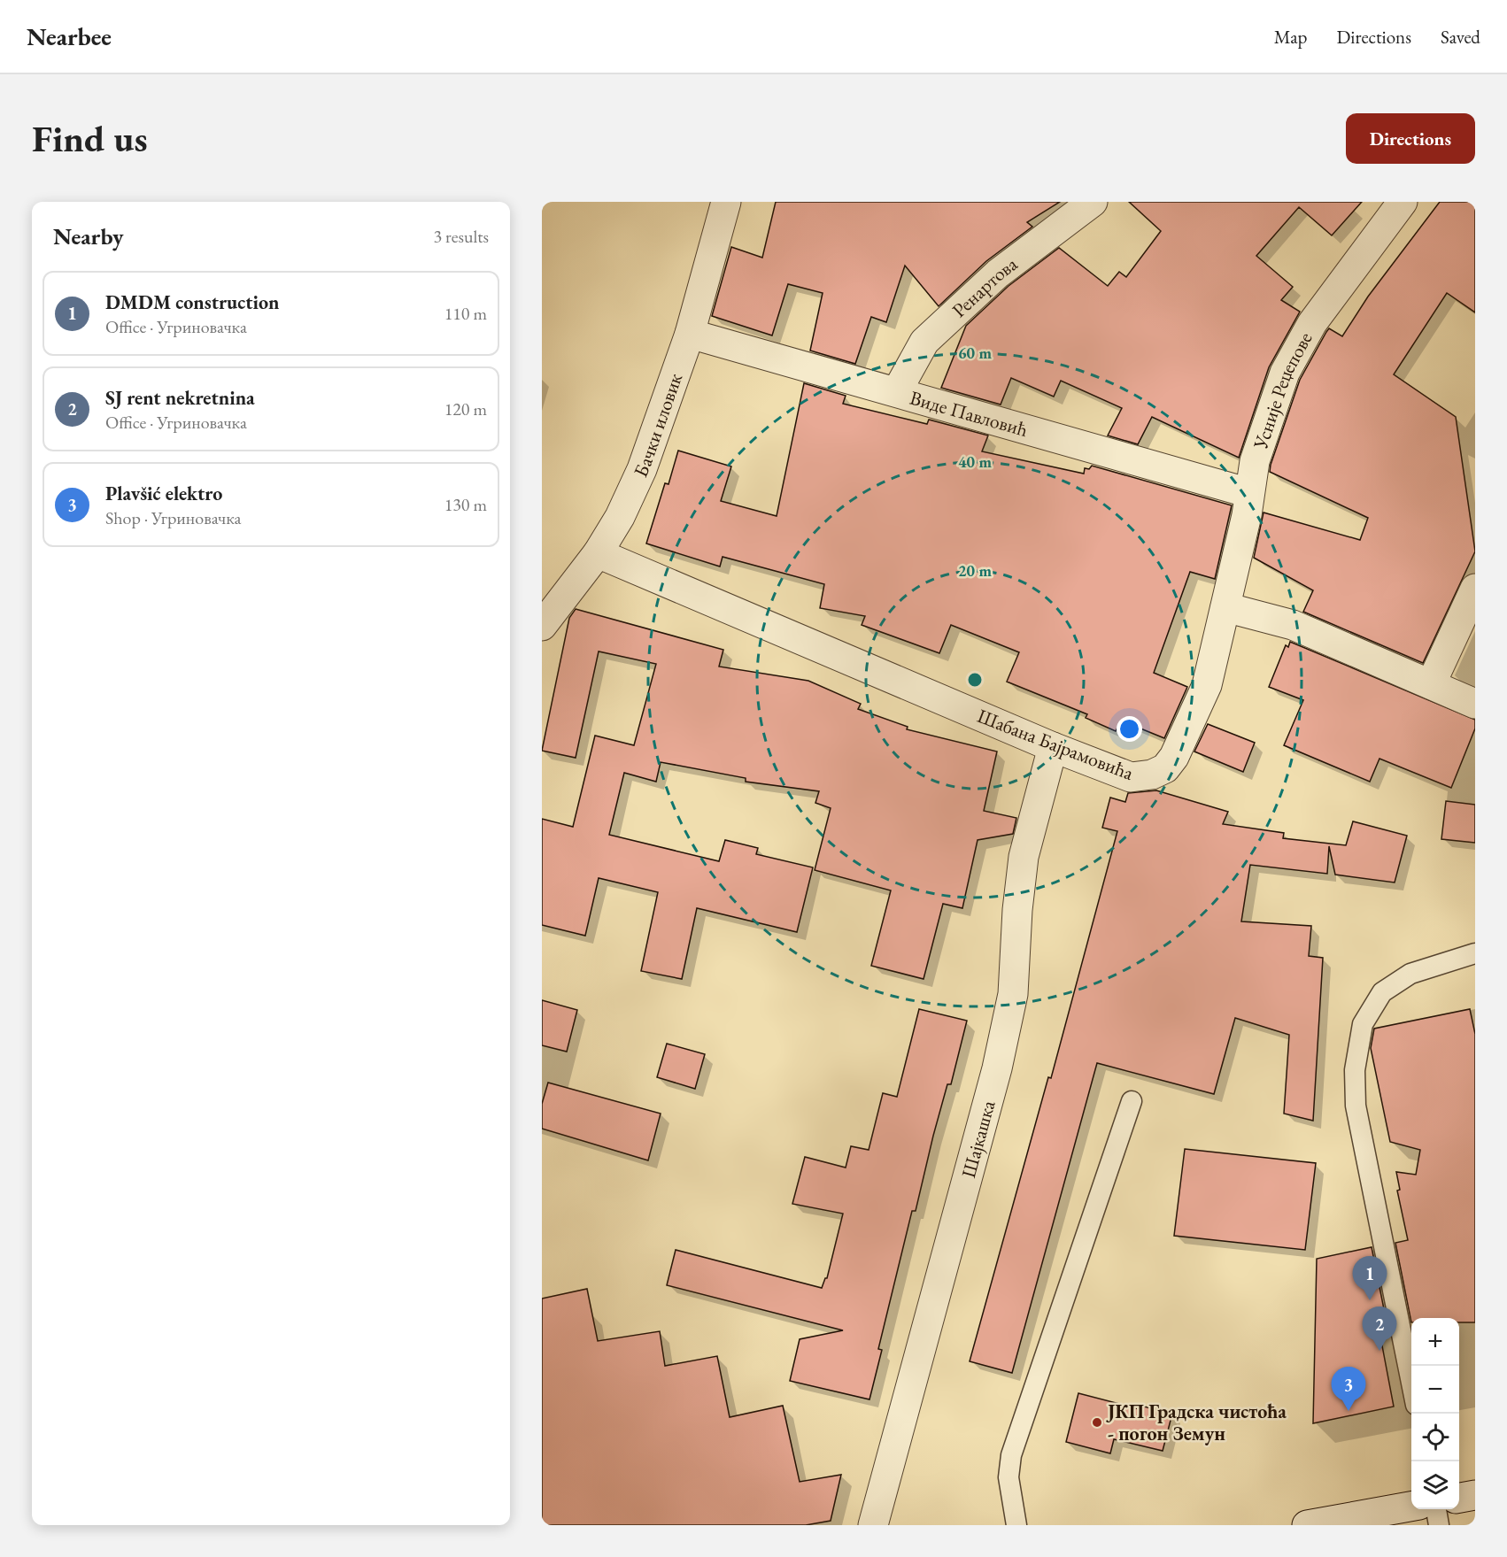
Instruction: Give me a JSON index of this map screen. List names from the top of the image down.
{
  "streets": {
    "street": [
      "Ренартова",
      "Усније Реџепове",
      "Виде Павловић",
      "Бачки иловик",
      "Шабана Бајрамовића",
      "Шајкашка"
    ]
  },
  "crossings": [
    ["Ренартова", "Виде Павловић"],
    ["Усније Реџепове", "Виде Павловић"],
    ["Усније Реџепове", "Шабана Бајрамовића"],
    ["Виде Павловић", "Бачки иловик"],
    ["Бачки иловик", "Шабана Бајрамовића"],
    ["Шабана Бајрамовића", "Шајкашка"]
  ],
  "places": ["ЈКП Градска чистоћа - погон Земун"],
  "page": {
    "header": "Nearbee",
    "nav": ["Map", "Directions", "Saved"],
    "buttons": "Directions",
    "title": "Find us",
    "heading": ["Nearby", "3 results"],
    "list": [
      {
        "mark": "1",
        "name": "DMDM construction",
        "note": "Office · Угриновачка",
        "value": "110 m"
      },
      {
        "mark": "2",
        "name": "SJ rent nekretnina",
        "note": "Office · Угриновачка",
        "value": "120 m"
      },
      {
        "mark": "3",
        "name": "Plavšić elektro",
        "note": "Shop · Угриновачка",
        "value": "130 m"
      }
    ],
    "pins": ["1", "2", "3"],
    "map_buttons": ["+", "−"]
  },
  "rings": ["60 m", "40 m", "20 m"]
}
